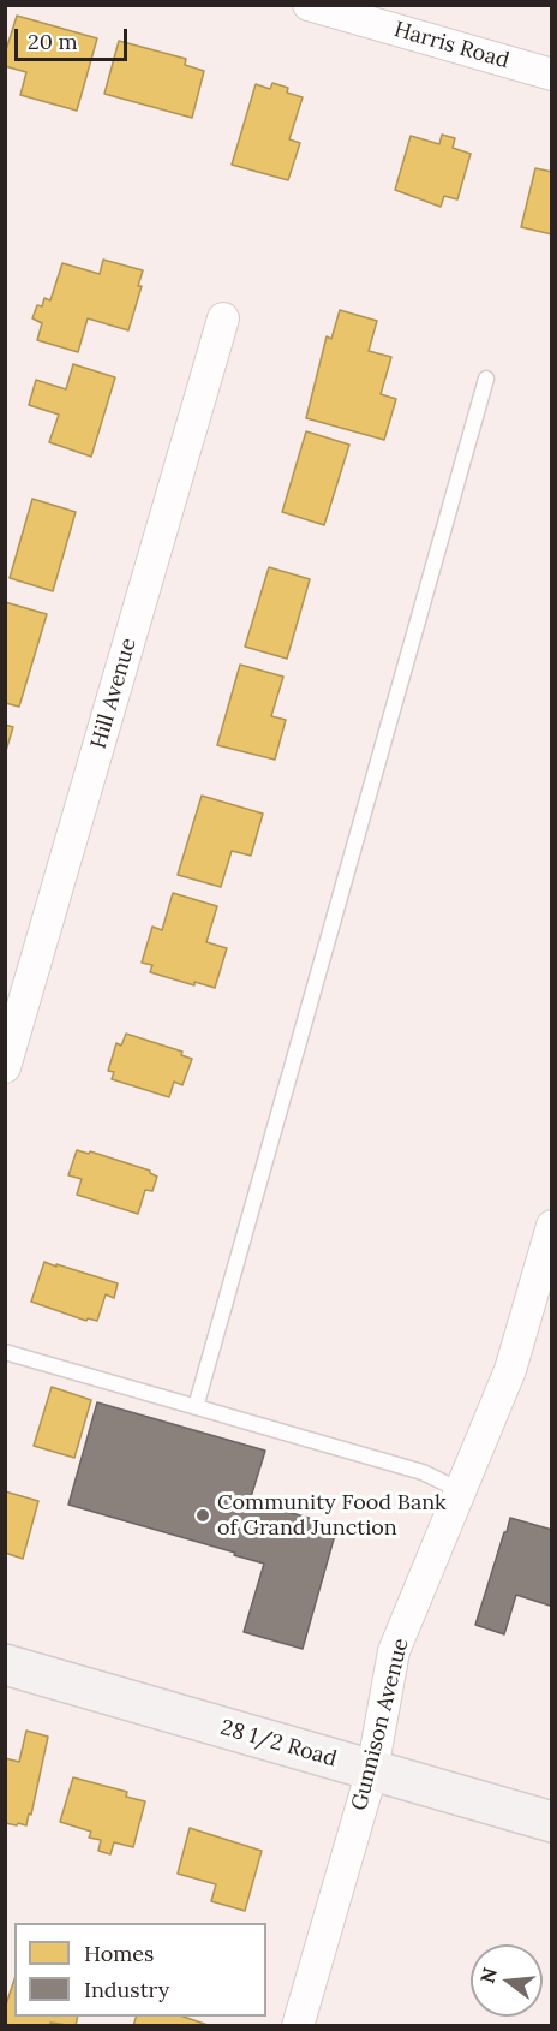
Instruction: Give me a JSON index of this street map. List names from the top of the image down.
{
  "streets": {
    "street": [
      "Harris Road",
      "Hill Avenue",
      "Gunnison Avenue",
      "28 1/2 Road"
    ]
  },
  "crossings": [
    ["Gunnison Avenue", "28 1/2 Road"]
  ],
  "places": ["Community Food Bank of Grand Junction"],
  "legend": ["Homes", "Industry"],
  "scale_bar": "20 m",
  "north": "left"
}
